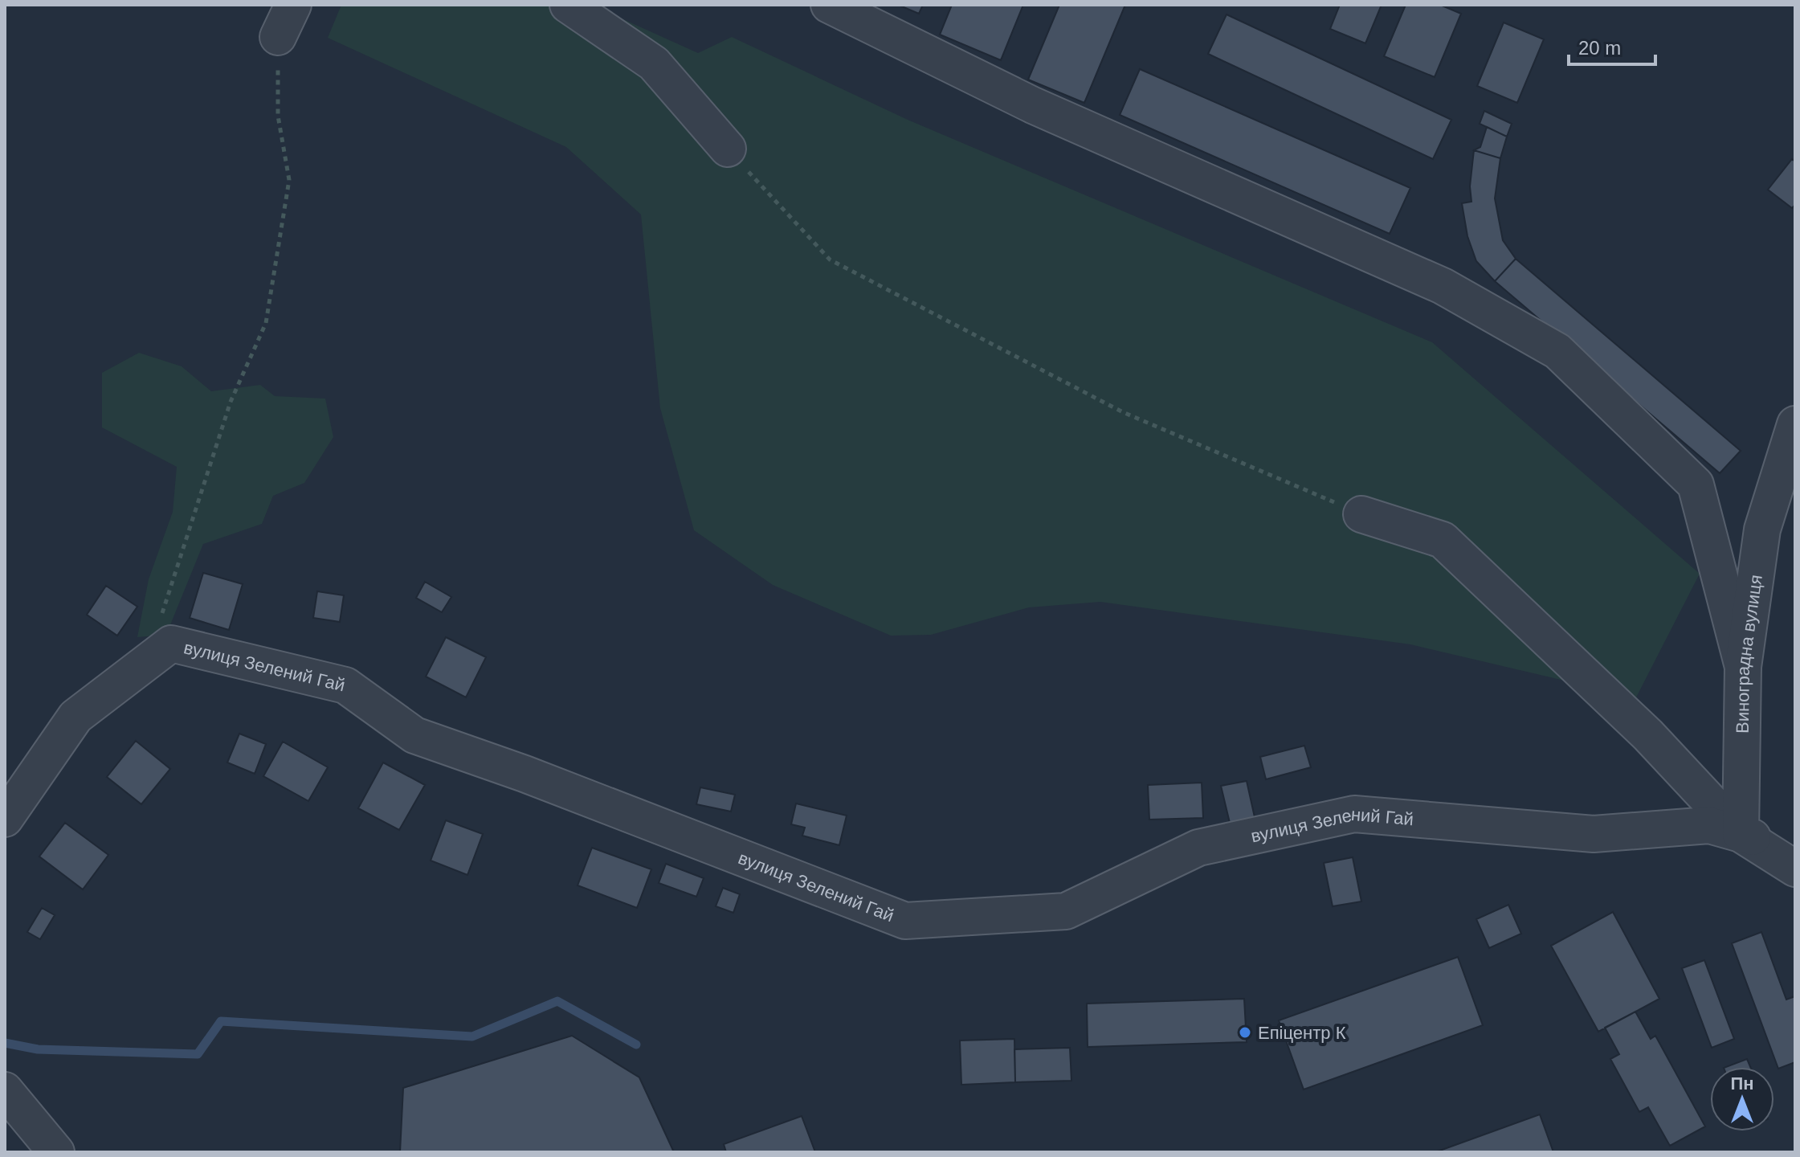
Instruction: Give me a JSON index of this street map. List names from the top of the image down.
{
  "streets": {
    "street": ["Виноградна вулиця", "вулиця Зелений Гай"]
  },
  "crossings": [
    ["Виноградна вулиця", "вулиця Зелений Гай"]
  ],
  "places": ["Епіцентр К"],
  "scale_bar": "20 m",
  "north": "top"
}
